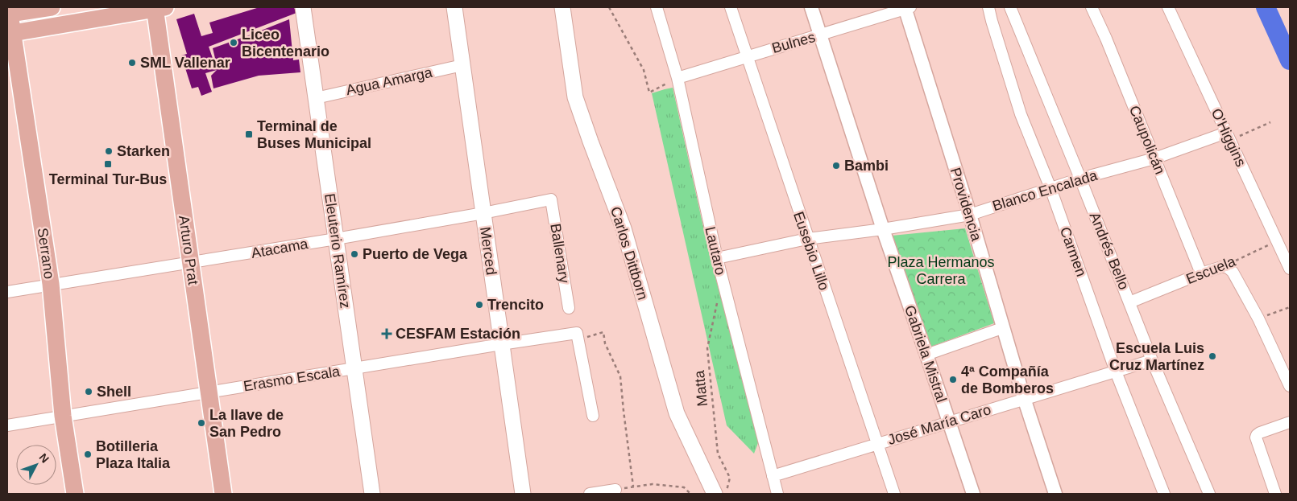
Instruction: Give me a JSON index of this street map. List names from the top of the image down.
{
  "streets": {
    "main road": [
      "Arturo Prat",
      "Eleuterio Ramírez",
      "Merced",
      "Serrano",
      "Carlos Dittborn"
    ],
    "street": [
      "Bulnes",
      "Agua Amarga",
      "O'Higgins",
      "Caupolicán",
      "Blanco Encalada",
      "Providencia",
      "Atacama",
      "Lautaro",
      "Eusebio Lillo",
      "Andrés Bello",
      "Carmen",
      "Ballenary",
      "Escuela",
      "Gabriela Mistral",
      "Erasmo Escala",
      "José María Caro"
    ],
    "path": ["Matta"]
  },
  "crossings": [
    ["Bulnes", "Providencia"],
    ["Bulnes", "Lautaro"],
    ["Bulnes", "Eusebio Lillo"],
    ["Bulnes", "Gabriela Mistral"],
    ["Agua Amarga", "Eleuterio Ramírez"],
    ["Agua Amarga", "Merced"],
    ["O'Higgins", "Blanco Encalada"],
    ["O'Higgins", "Escuela"],
    ["Caupolicán", "Blanco Encalada"],
    ["Caupolicán", "Escuela"],
    ["Blanco Encalada", "Providencia"],
    ["Blanco Encalada", "Lautaro"],
    ["Blanco Encalada", "Eusebio Lillo"],
    ["Blanco Encalada", "Andrés Bello"],
    ["Blanco Encalada", "Carmen"],
    ["Blanco Encalada", "Gabriela Mistral"],
    ["Providencia", "José María Caro"],
    ["Atacama", "Arturo Prat"],
    ["Atacama", "Eleuterio Ramírez"],
    ["Atacama", "Merced"],
    ["Atacama", "Serrano"],
    ["Atacama", "Ballenary"],
    ["Arturo Prat", "Erasmo Escala"],
    ["Eleuterio Ramírez", "Erasmo Escala"],
    ["Merced", "Erasmo Escala"],
    ["Lautaro", "José María Caro"],
    ["Eusebio Lillo", "José María Caro"],
    ["Andrés Bello", "Escuela"],
    ["Andrés Bello", "José María Caro"],
    ["Carmen", "José María Caro"],
    ["Serrano", "Erasmo Escala"],
    ["Gabriela Mistral", "José María Caro"]
  ],
  "parks": ["Plaza Hermanos Carrera"],
  "places": {
    "other": [
      "Liceo Bicentenario",
      "SML Vallenar",
      "Starken",
      "Bambi",
      "Puerto de Vega",
      "Trencito",
      "Escuela Luis Cruz Martínez",
      "4ª Compañía de Bomberos",
      "Shell",
      "La llave de San Pedro",
      "Botilleria Plaza Italia"
    ],
    "transit": ["Terminal de Buses Municipal", "Terminal Tur-Bus"],
    "health": ["CESFAM Estación"]
  },
  "north": "top right"
}
